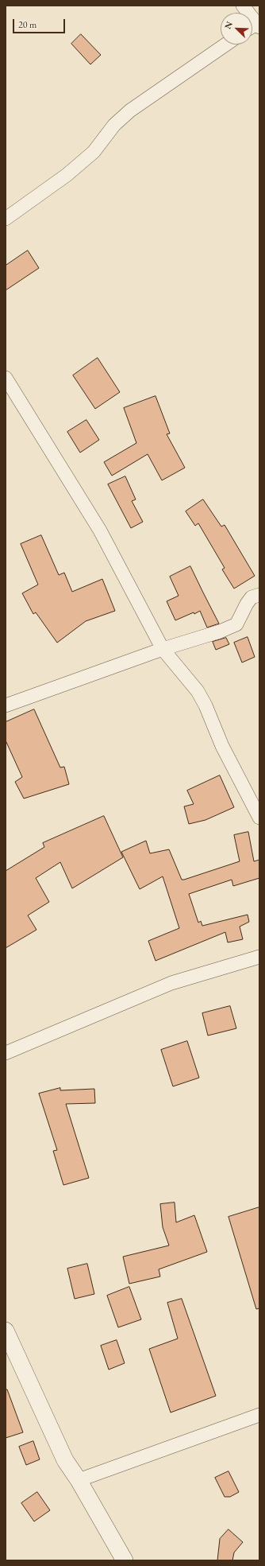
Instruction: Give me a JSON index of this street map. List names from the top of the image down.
{
  "scale_bar": "20 m",
  "north": "top left"
}
